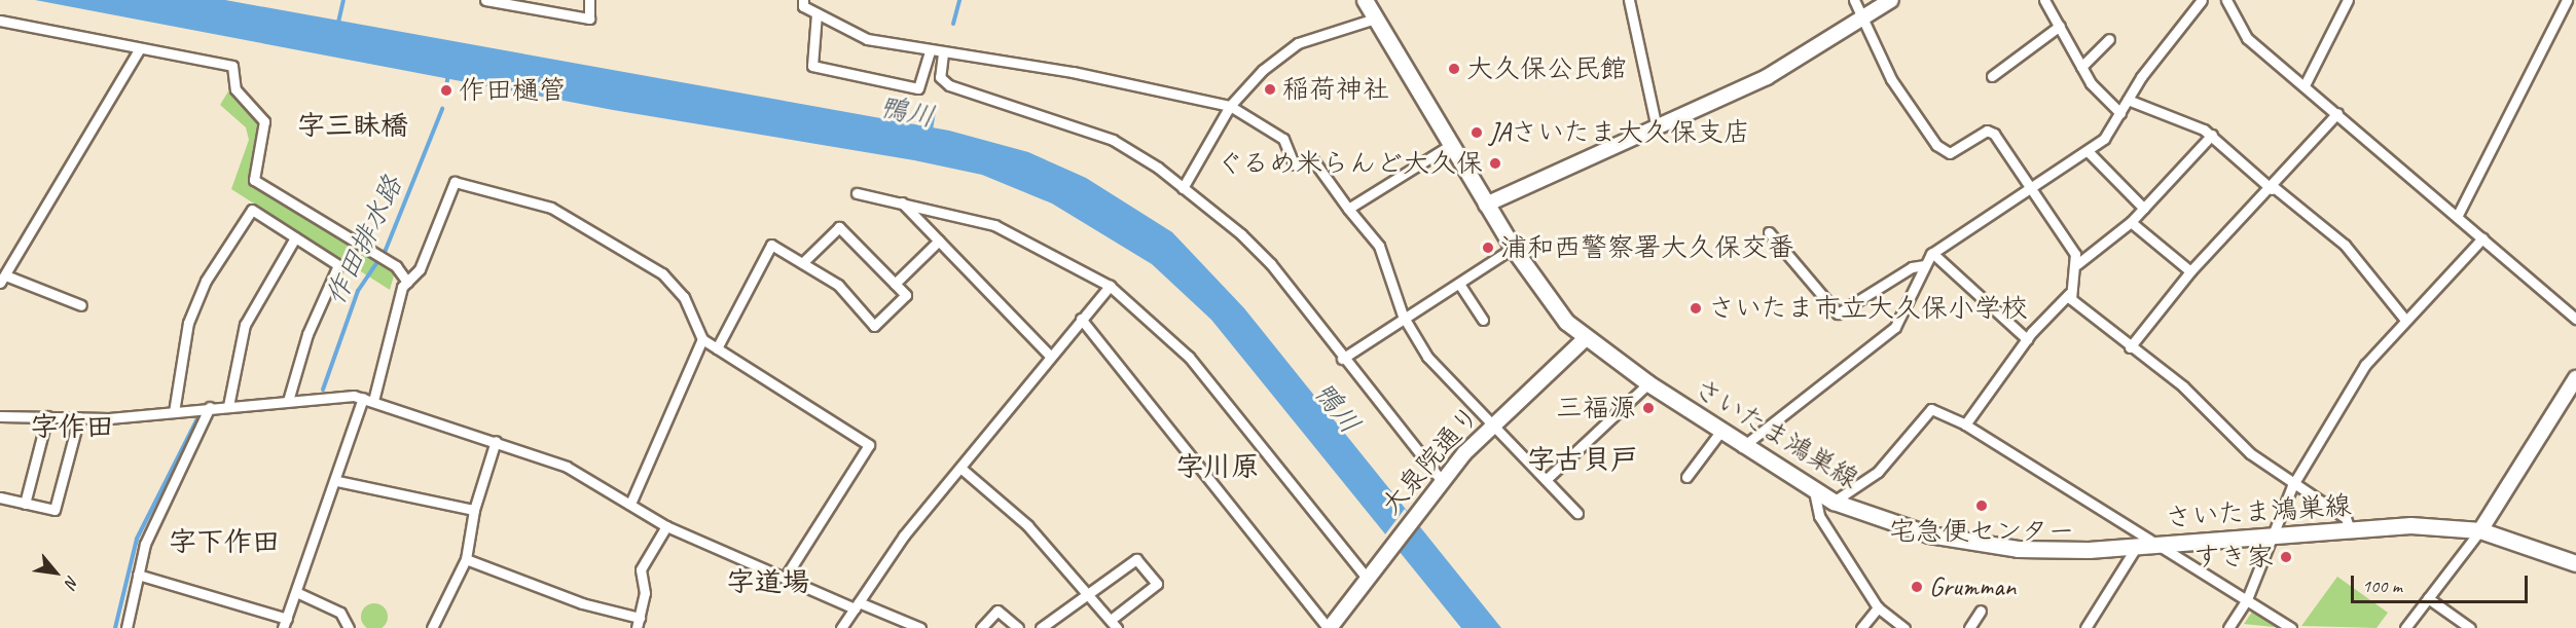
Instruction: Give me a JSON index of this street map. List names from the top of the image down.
{
  "streets": {
    "main road": ["さいたま鴻巣線"],
    "street": ["大泉院通り"]
  },
  "crossings": [
    ["さいたま鴻巣線", "大泉院通り"]
  ],
  "districts": [
    "字三眛橋",
    "字作田",
    "字古貝戸",
    "字川原",
    "字下作田",
    "字道場"
  ],
  "water": ["鴨川", "作田排水路"],
  "places": [
    "大久保公民館",
    "稲荷神社",
    "作田樋管",
    "JAさいたま大久保支店",
    "ぐるめ米らんど大久保",
    "浦和西警察署大久保交番",
    "さいたま市立大久保小学校",
    "三福源",
    "宅急便センター",
    "すき家",
    "Grumman"
  ],
  "scale_bar": "100 m",
  "north": "bottom right"
}
